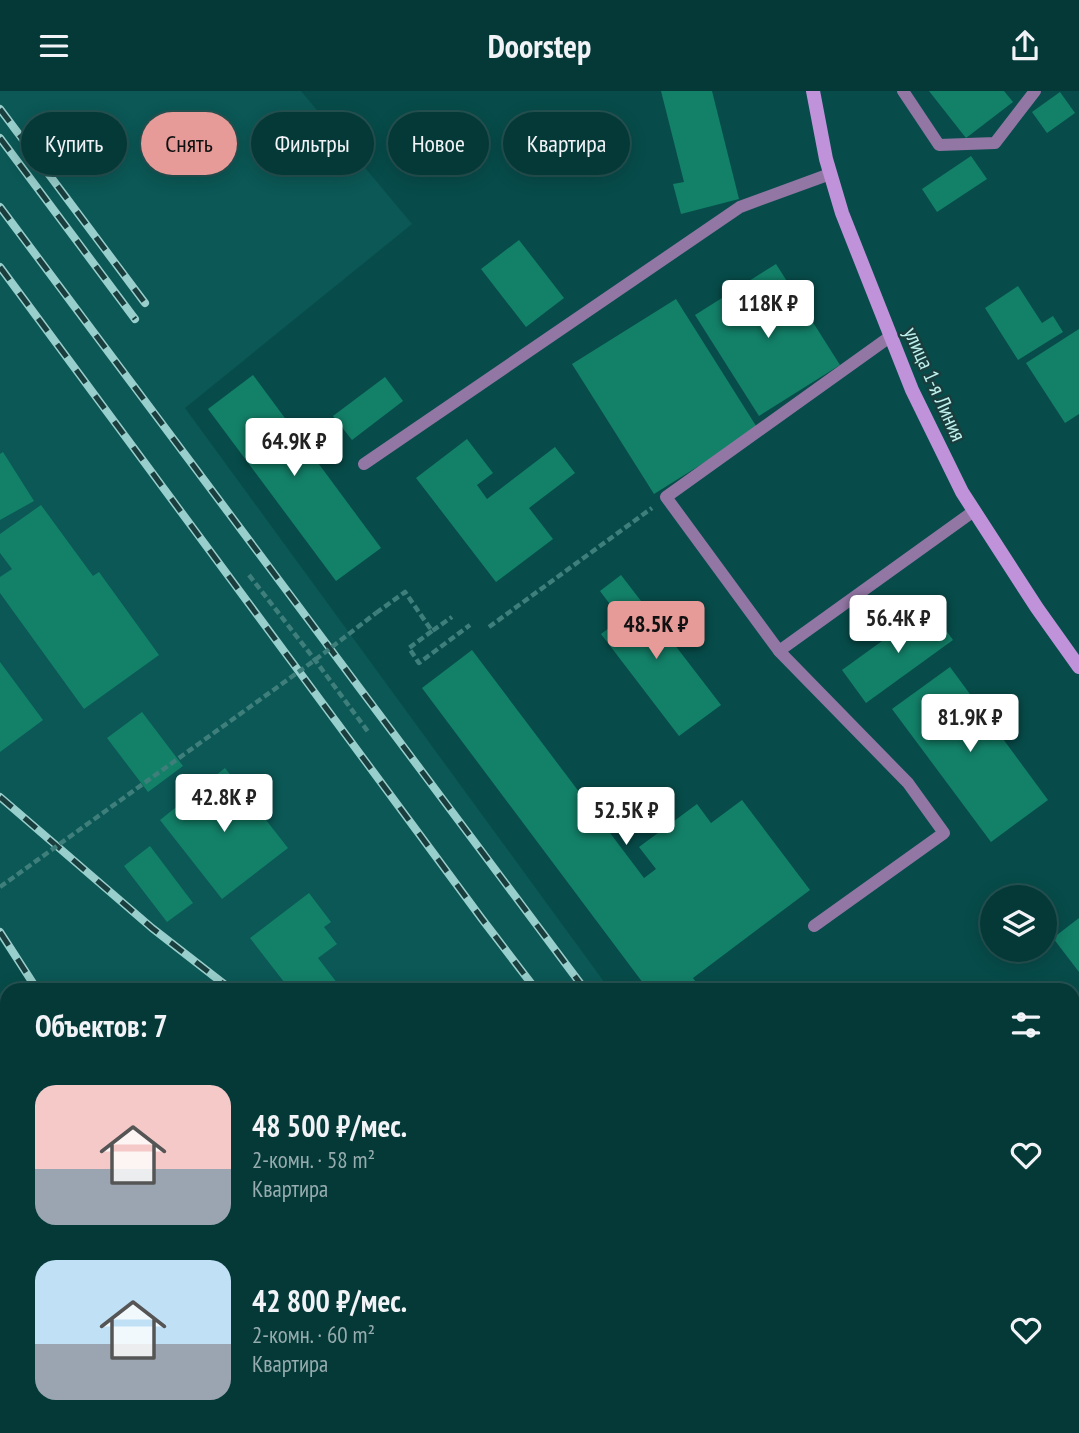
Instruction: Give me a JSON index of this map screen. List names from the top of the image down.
{
  "streets": {
    "main road": ["улица 1-я Линия"]
  },
  "page": {
    "header": "Doorstep",
    "chip": [
      "Купить",
      "Снять",
      "Фильтры",
      "Новое",
      "Квартира"
    ],
    "price": [
      "118K ₽",
      "64.9K ₽",
      "56.4K ₽",
      "48.5K ₽",
      "81.9K ₽",
      "42.8K ₽",
      "52.5K ₽"
    ],
    "heading": "Объектов: 7",
    "list": [
      {
        "name": "48 500 ₽/мес.",
        "note": "2-комн. · 58 m² · Квартира"
      },
      {
        "name": "42 800 ₽/мес.",
        "note": "2-комн. · 60 m² · Квартира"
      }
    ]
  }
}
